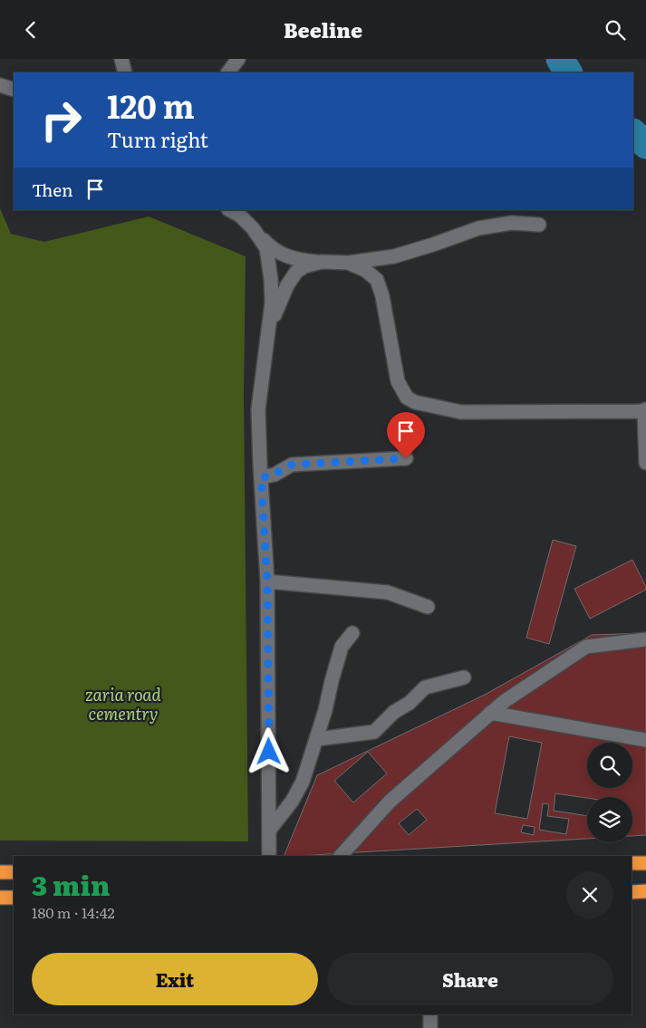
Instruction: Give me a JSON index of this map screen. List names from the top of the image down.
{
  "parks": ["zaria road cementry"],
  "page": {
    "header": "Beeline",
    "turn": ["120 m", "Turn right"],
    "then": "Then",
    "heading": ["3 min", "180 m · 14:42"],
    "buttons": ["Exit", "Share"]
  }
}
